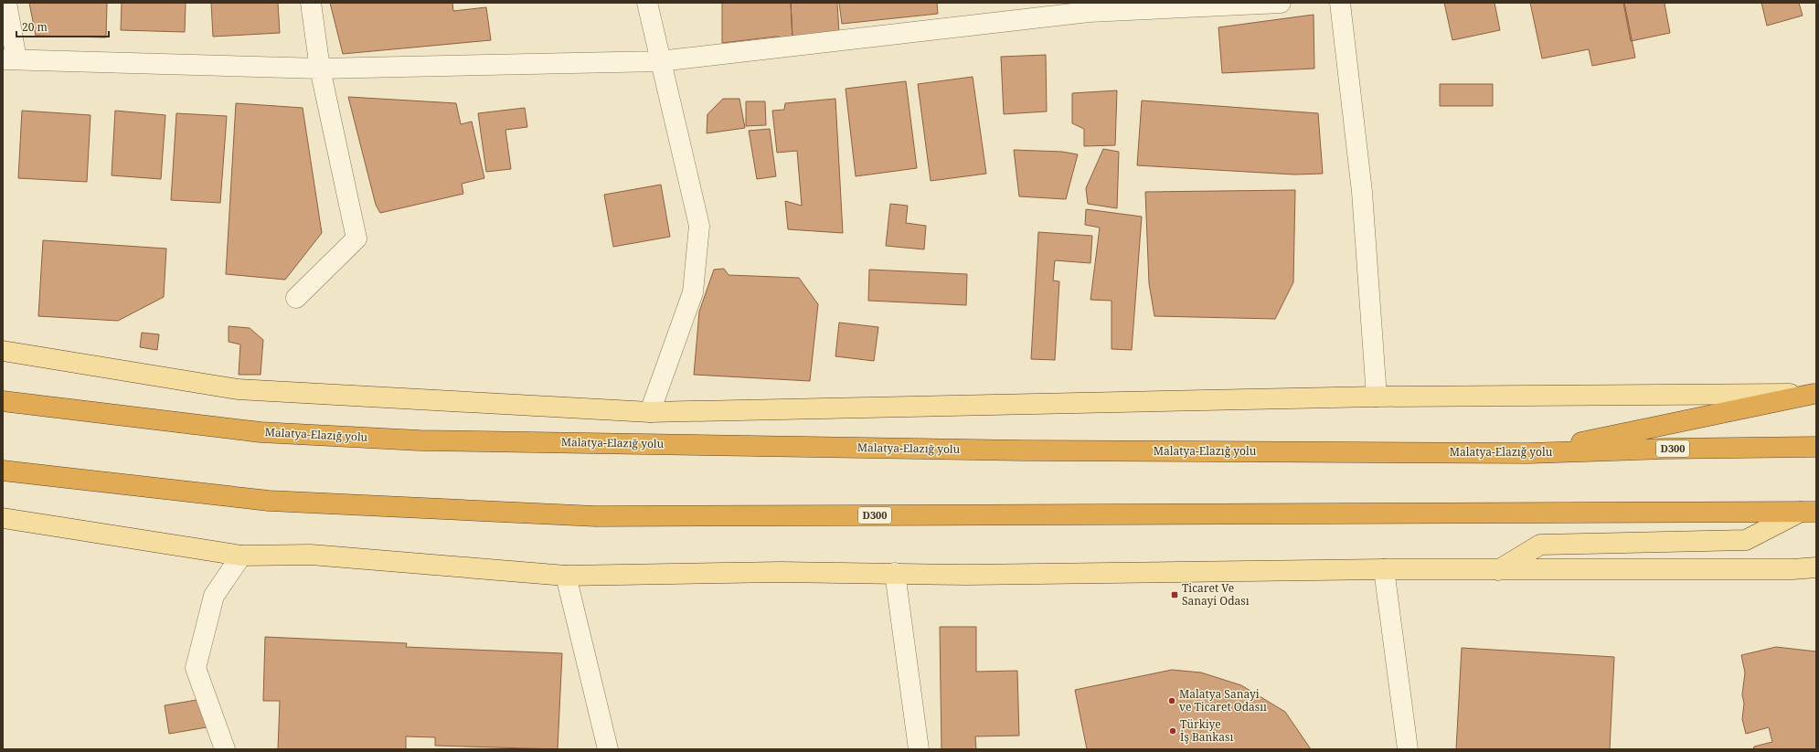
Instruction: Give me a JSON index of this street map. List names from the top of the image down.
{
  "streets": {
    "highway": ["Malatya-Elazığ yolu", "D300"]
  },
  "places": {
    "transit": ["Ticaret Ve Sanayi Odası"],
    "other": ["Malatya Sanayi ve Ticaret Odasıı", "Türkiye İş Bankası"]
  },
  "scale_bar": "20 m"
}
